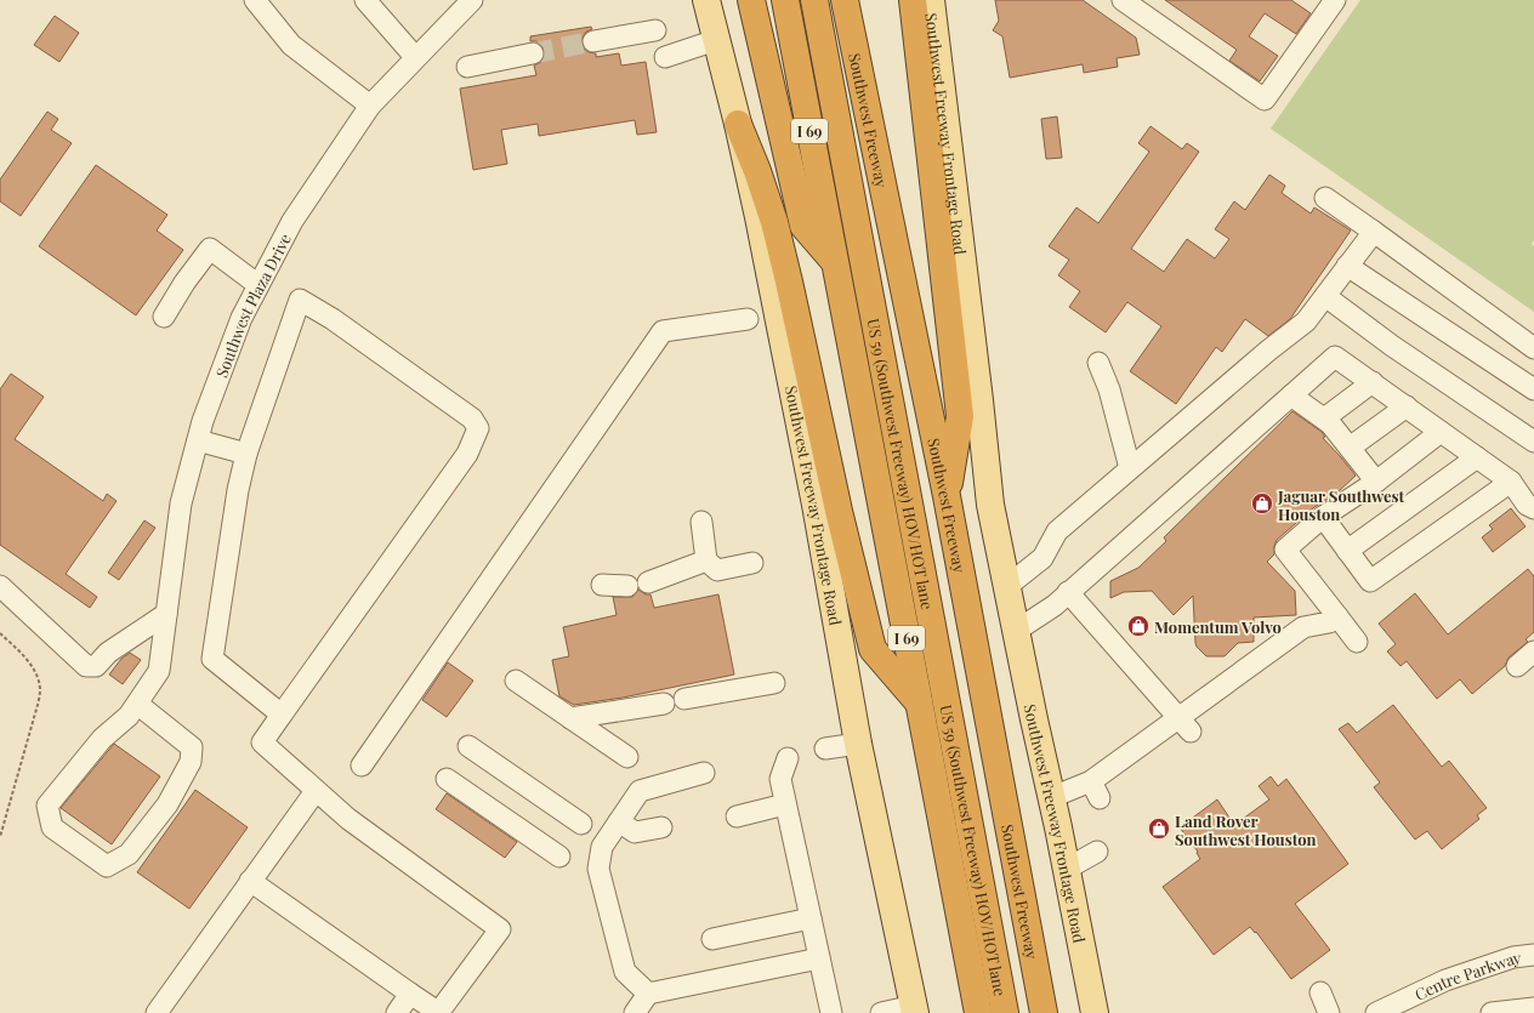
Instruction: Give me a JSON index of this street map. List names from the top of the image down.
{
  "streets": {
    "highway": ["Southwest Freeway", "I 69", "US 59 (Southwest Freeway) HOV/HOT lane"],
    "main road": ["Southwest Freeway Frontage Road"],
    "street": ["Southwest Plaza Drive", "Centre Parkway"]
  },
  "places": {
    "shop": ["Jaguar Southwest Houston", "Momentum Volvo", "Land Rover Southwest Houston"]
  }
}
